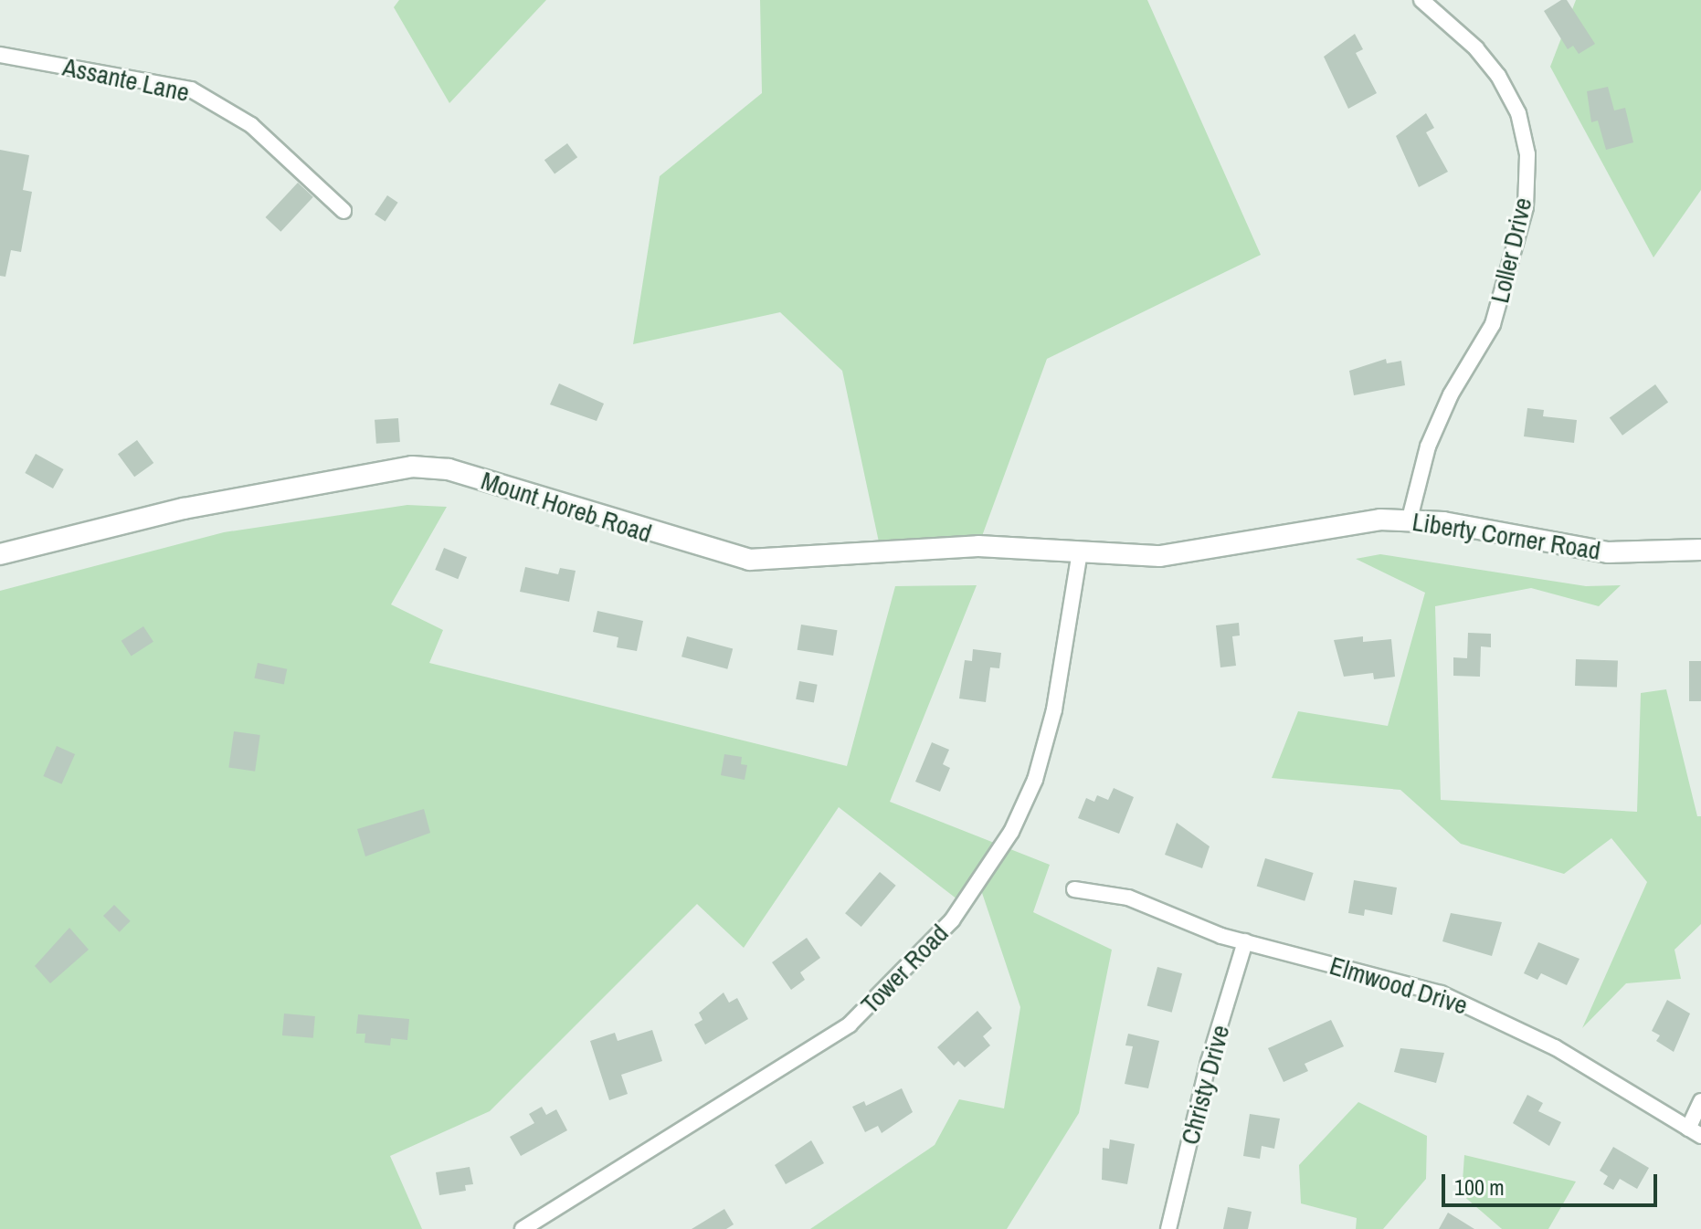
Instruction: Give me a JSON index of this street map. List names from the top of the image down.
{
  "streets": {
    "street": [
      "Assante Lane",
      "Loller Drive",
      "Mount Horeb Road",
      "Liberty Corner Road",
      "Tower Road",
      "Elmwood Drive",
      "Christy Drive"
    ]
  },
  "crossings": [
    ["Loller Drive", "Liberty Corner Road"],
    ["Mount Horeb Road", "Liberty Corner Road"],
    ["Mount Horeb Road", "Tower Road"],
    ["Elmwood Drive", "Christy Drive"]
  ],
  "scale_bar": "100 m"
}
